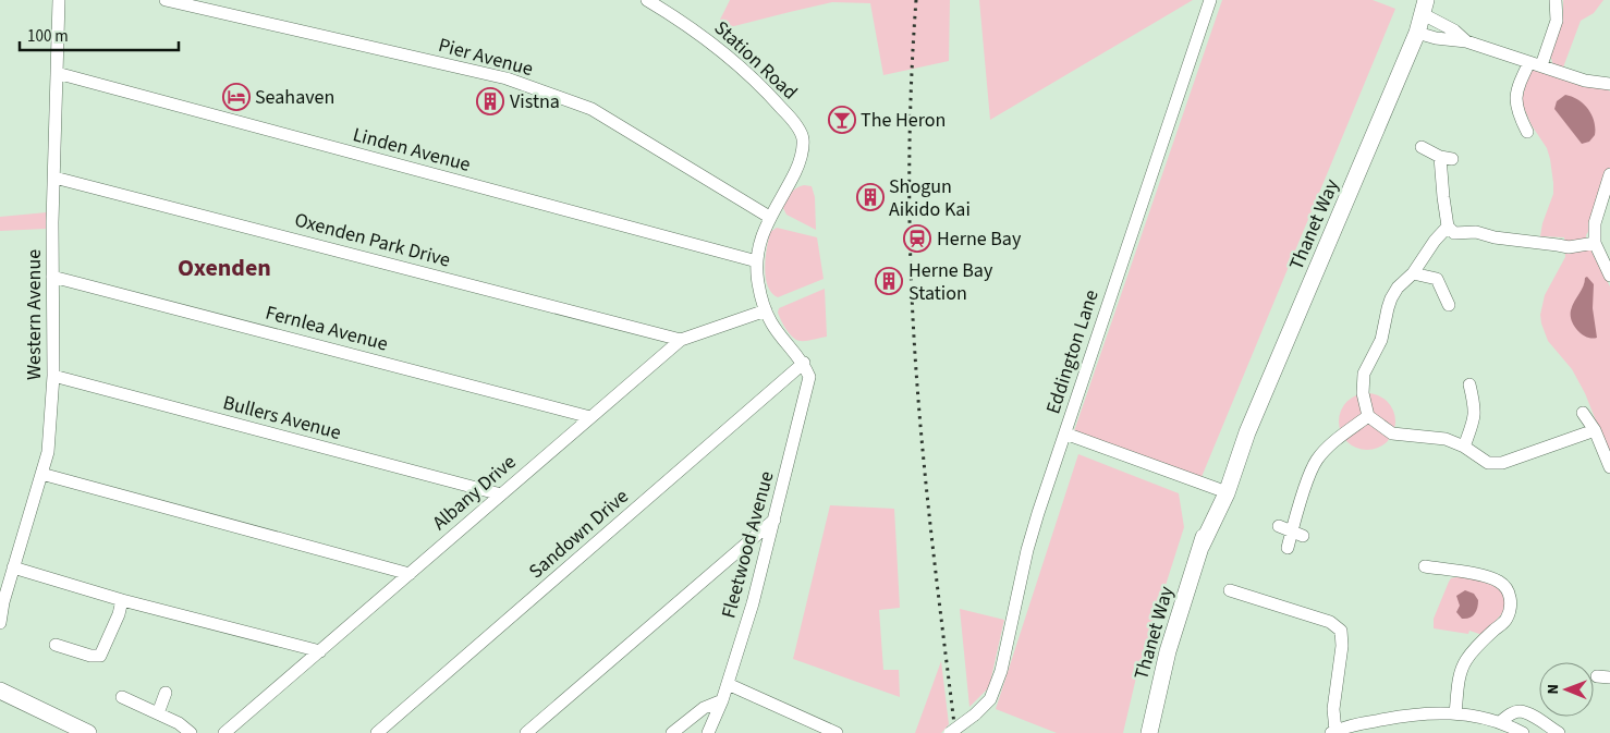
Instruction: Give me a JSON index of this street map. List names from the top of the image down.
{
  "streets": {
    "main road": ["Thanet Way"],
    "street": [
      "Pier Avenue",
      "Station Road",
      "Linden Avenue",
      "Oxenden Park Drive",
      "Western Avenue",
      "Fernlea Avenue",
      "Eddington Lane",
      "Bullers Avenue",
      "Albany Drive",
      "Sandown Drive",
      "Fleetwood Avenue"
    ]
  },
  "crossings": [
    ["Pier Avenue", "Station Road"],
    ["Linden Avenue", "Western Avenue"],
    ["Oxenden Park Drive", "Western Avenue"],
    ["Oxenden Park Drive", "Albany Drive"],
    ["Western Avenue", "Fernlea Avenue"],
    ["Western Avenue", "Bullers Avenue"],
    ["Fernlea Avenue", "Albany Drive"],
    ["Bullers Avenue", "Albany Drive"],
    ["Sandown Drive", "Fleetwood Avenue"]
  ],
  "districts": ["Oxenden"],
  "places": {
    "hotel": ["Seahaven"],
    "building": ["Vistna", "Shogun Aikido Kai", "Herne Bay Station"],
    "bar": ["The Heron"],
    "station": ["Herne Bay"]
  },
  "scale_bar": "100 m",
  "north": "left"
}
